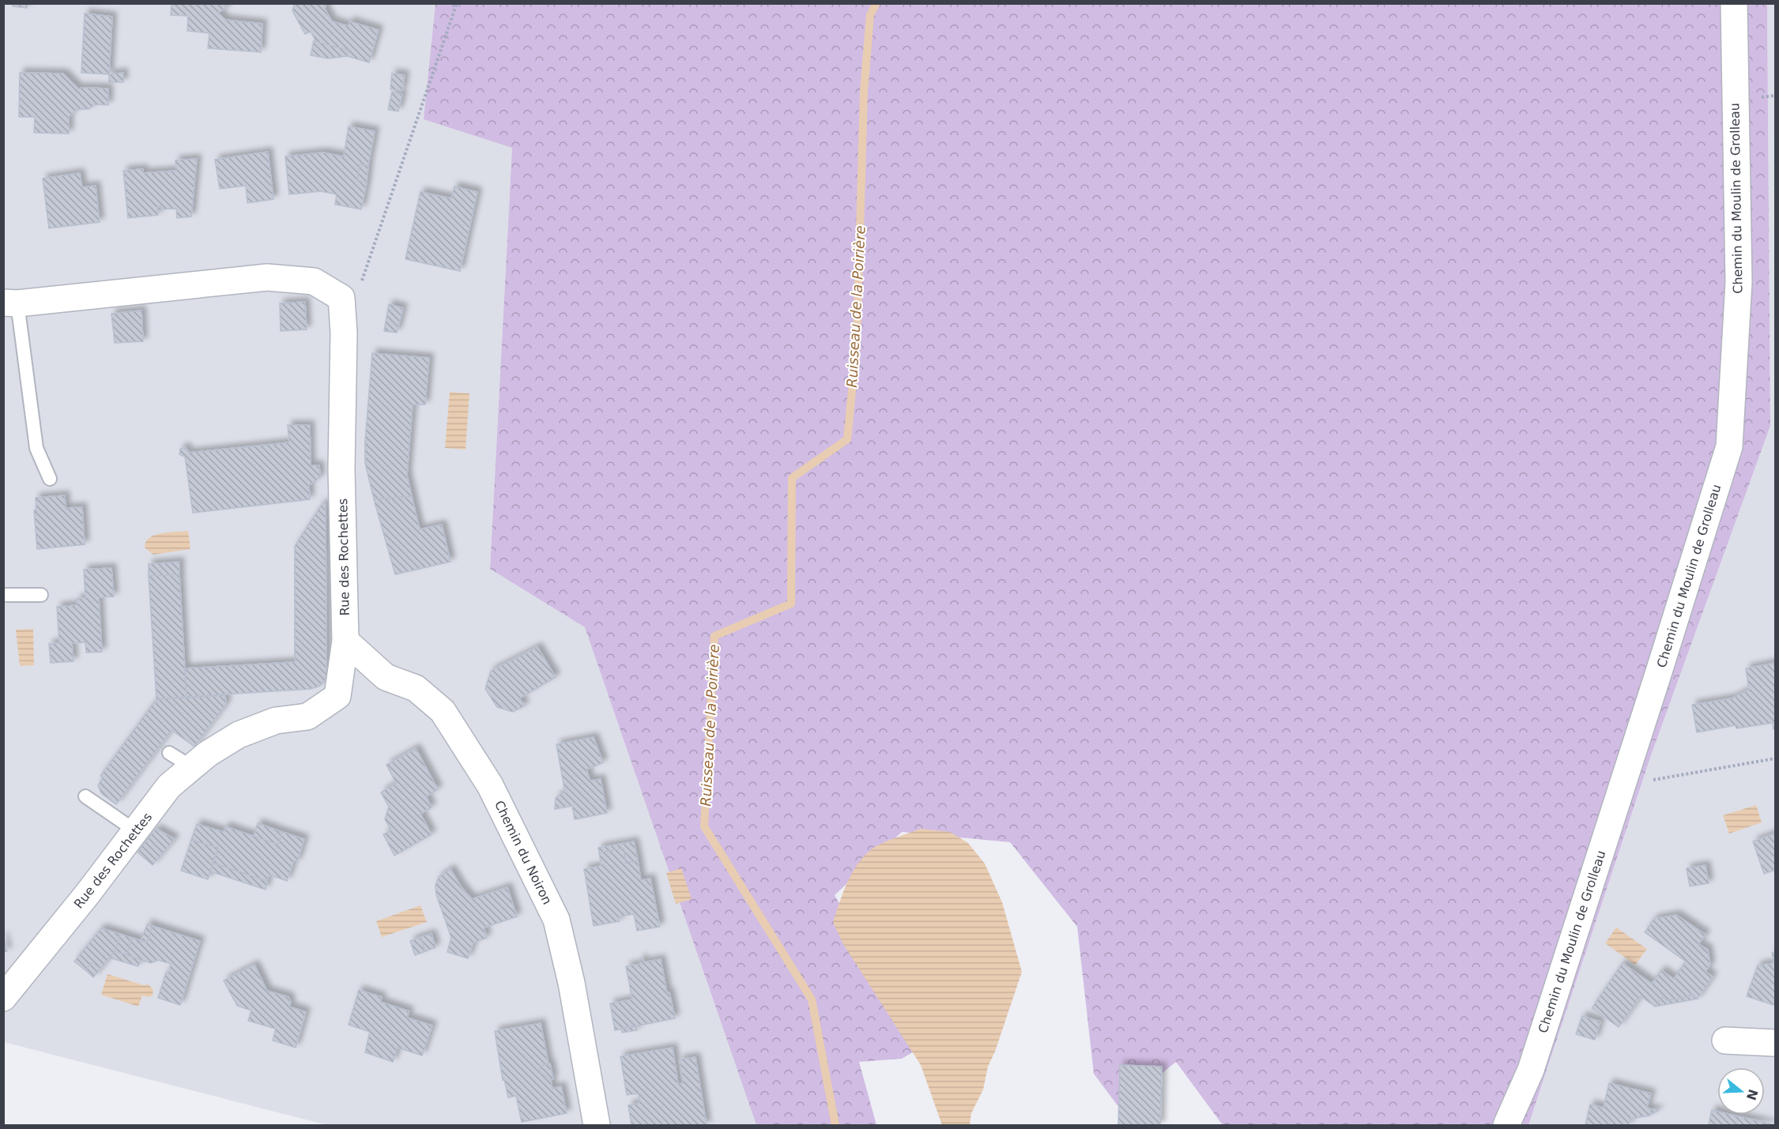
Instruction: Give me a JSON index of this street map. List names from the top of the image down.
{
  "streets": {
    "street": ["Chemin du Moulin de Grolleau", "Rue des Rochettes", "Chemin du Noiron"]
  },
  "crossings": [
    ["Rue des Rochettes", "Chemin du Noiron"]
  ],
  "water": ["Ruisseau de la Poirière"],
  "north": "right"
}
